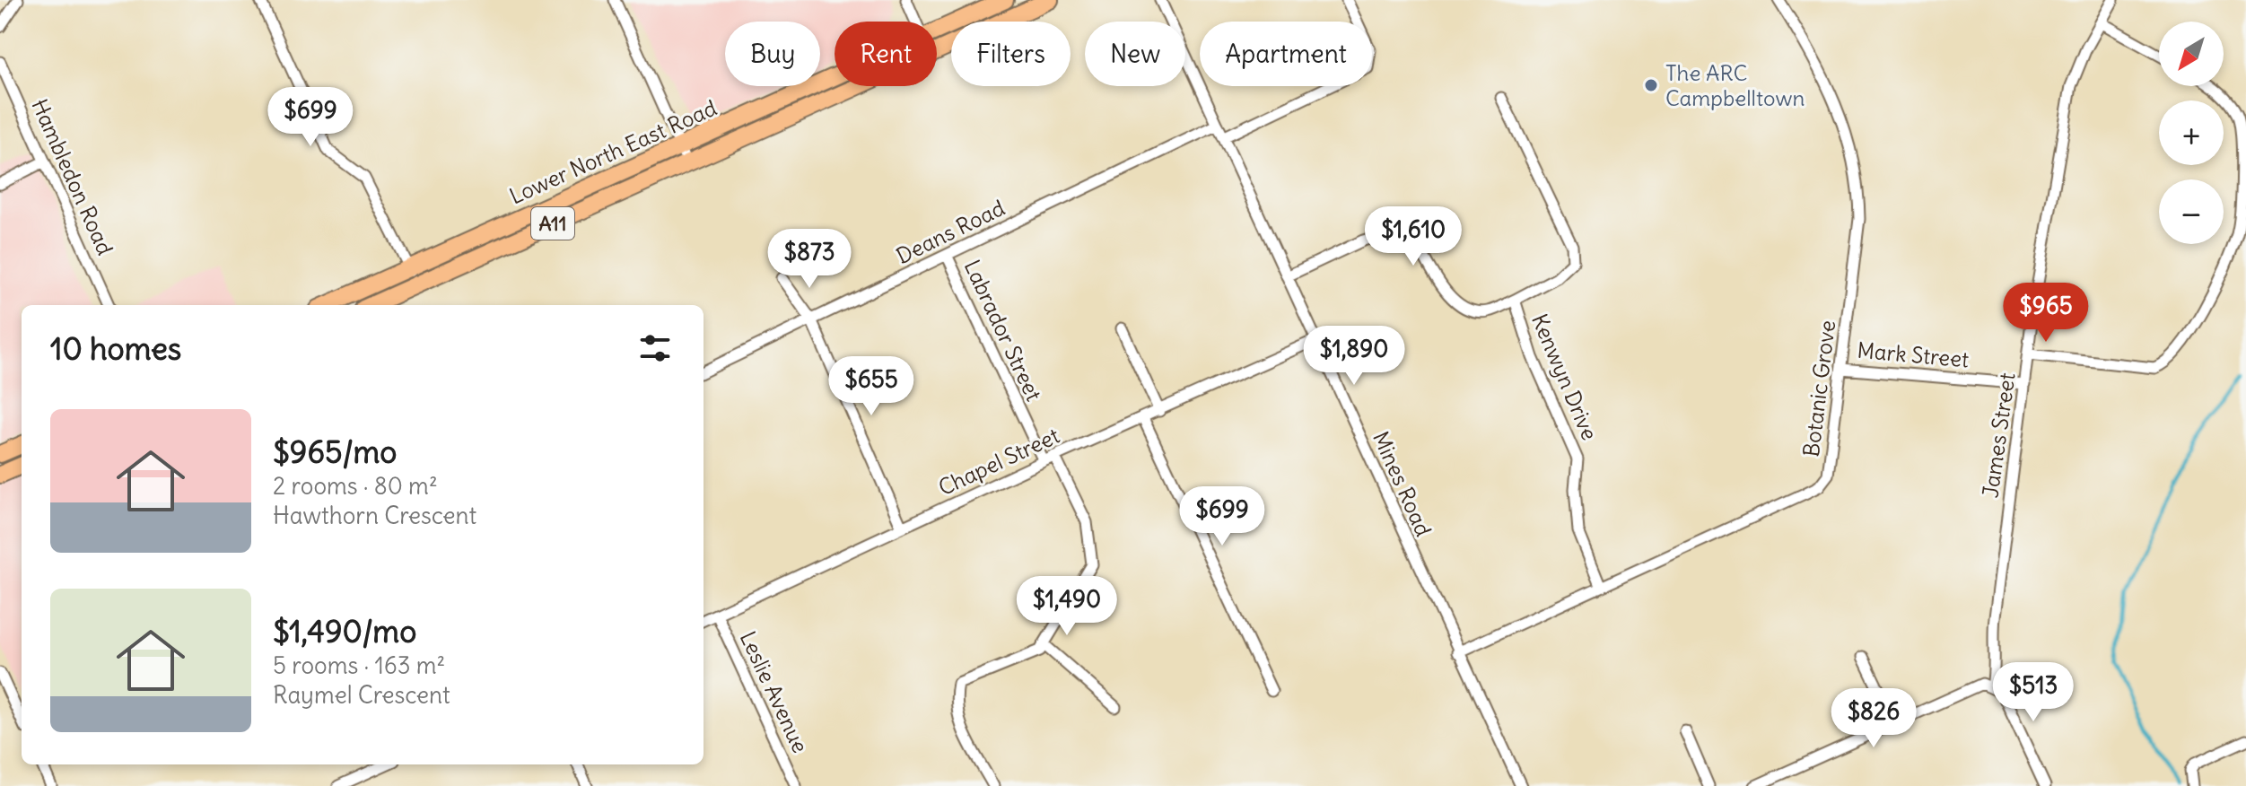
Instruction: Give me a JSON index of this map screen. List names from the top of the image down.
{
  "streets": {
    "main road": ["Lower North East Road", "A11"],
    "street": [
      "Hambledon Road",
      "Deans Road",
      "Labrador Street",
      "Mark Street",
      "Kenwyn Drive",
      "Botanic Grove",
      "James Street",
      "Chapel Street",
      "Mines Road",
      "Leslie Avenue"
    ]
  },
  "crossings": [
    ["Deans Road", "Labrador Street"],
    ["Deans Road", "Mines Road"],
    ["Labrador Street", "Chapel Street"],
    ["Mark Street", "Botanic Grove"],
    ["Mark Street", "James Street"],
    ["Kenwyn Drive", "Botanic Grove"],
    ["Botanic Grove", "Mines Road"],
    ["Chapel Street", "Mines Road"],
    ["Chapel Street", "Leslie Avenue"]
  ],
  "places": ["The ARC Campbelltown"],
  "north": "bottom left",
  "page": {
    "map_buttons": ["+", "−"],
    "chip": [
      "Buy",
      "Rent",
      "Filters",
      "New",
      "Apartment"
    ],
    "price": [
      "$699",
      "$1,610",
      "$873",
      "$965",
      "$1,890",
      "$655",
      "$699",
      "$1,490",
      "$513",
      "$826"
    ],
    "heading": "10 homes",
    "list": [
      {
        "name": "$965/mo",
        "note": "2 rooms · 80 m² · Hawthorn Crescent"
      },
      {
        "name": "$1,490/mo",
        "note": "5 rooms · 163 m² · Raymel Crescent"
      }
    ]
  }
}
